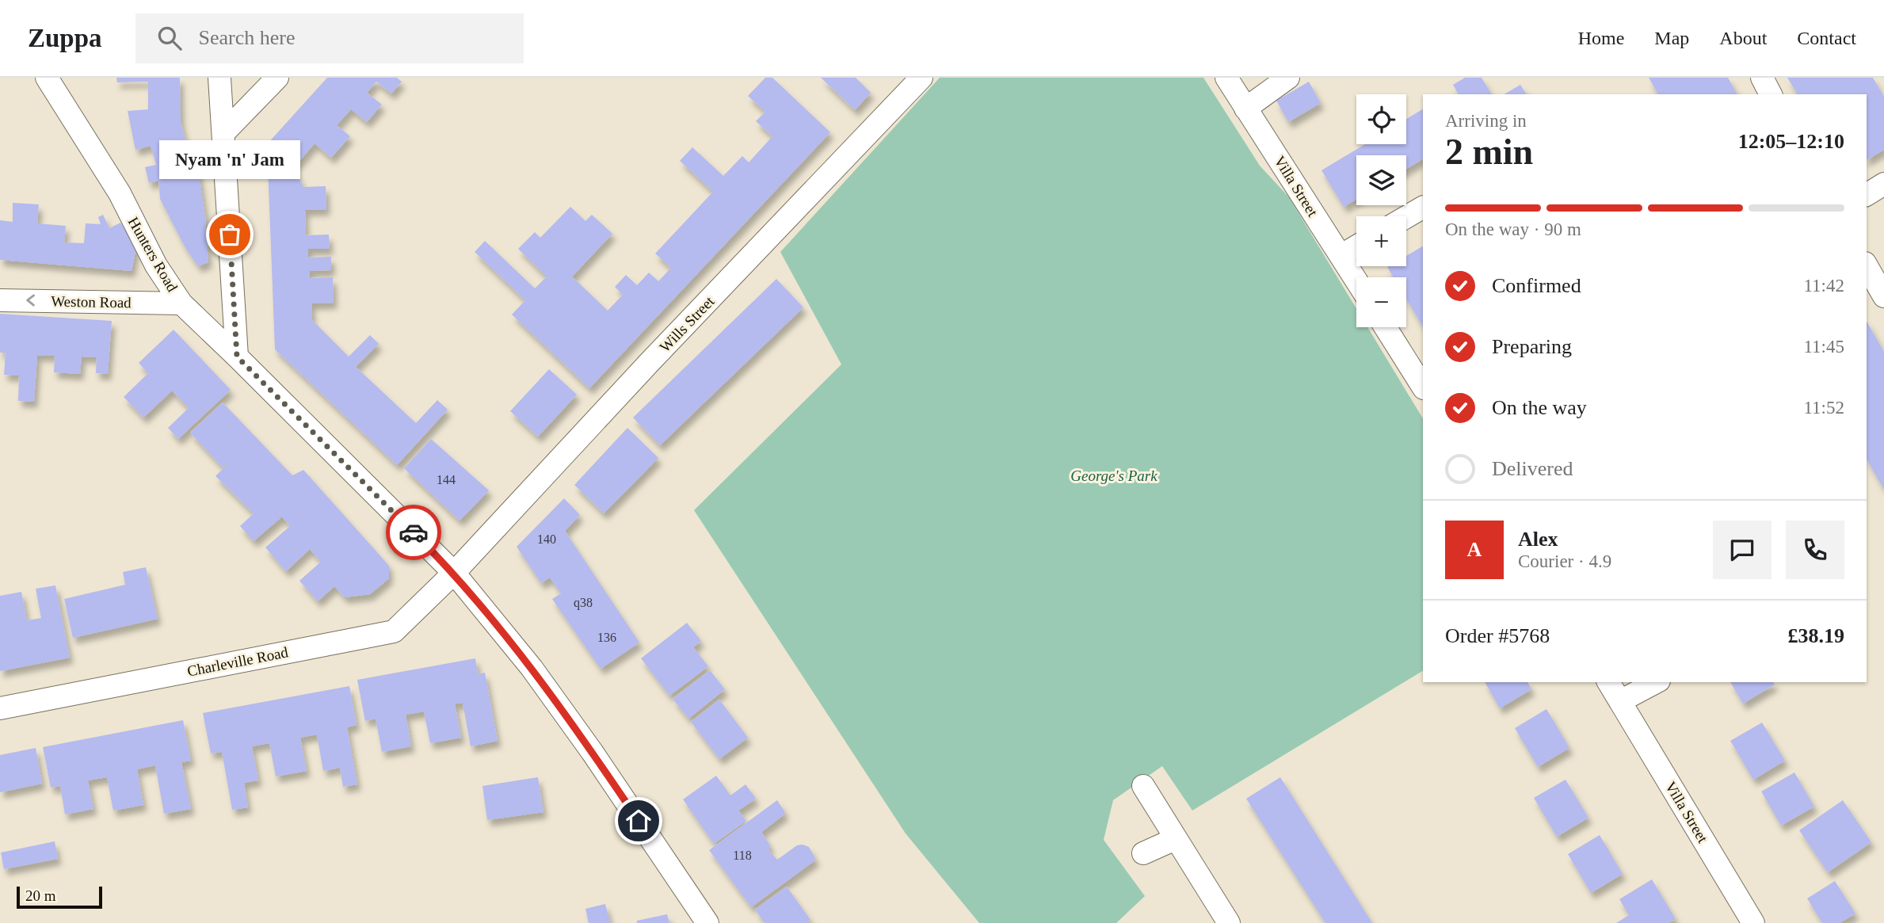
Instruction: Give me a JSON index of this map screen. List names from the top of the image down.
{
  "streets": {
    "street": [
      "Villa Street",
      "Hunters Road",
      "Weston Road",
      "Wills Street",
      "Charleville Road"
    ]
  },
  "crossings": [
    ["Hunters Road", "Weston Road"],
    ["Hunters Road", "Wills Street"],
    ["Hunters Road", "Charleville Road"],
    ["Wills Street", "Charleville Road"]
  ],
  "one_way": ["Weston Road"],
  "parks": ["George's Park"],
  "places": ["Nyam 'n' Jam"],
  "house_numbers": [
    "144",
    "140",
    "q38",
    "136",
    "118"
  ],
  "scale_bar": "20 m",
  "page": {
    "header": "Zuppa",
    "search": "Search here",
    "nav": [
      "Home",
      "Map",
      "About",
      "Contact"
    ],
    "map_buttons": ["+", "−"],
    "heading": ["2 min", "Arriving in", "12:05–12:10"],
    "panel": [
      "Alex",
      "Courier · 4.9",
      "Order #5768",
      "£38.19"
    ],
    "bubble": "Nyam 'n' Jam",
    "bar": "On the way · 90 m",
    "list": [
      ["Confirmed", "11:42"],
      ["Preparing", "11:45"],
      ["On the way", "11:52"],
      "Delivered"
    ],
    "round": "A",
    "scale": "20 m"
  }
}
